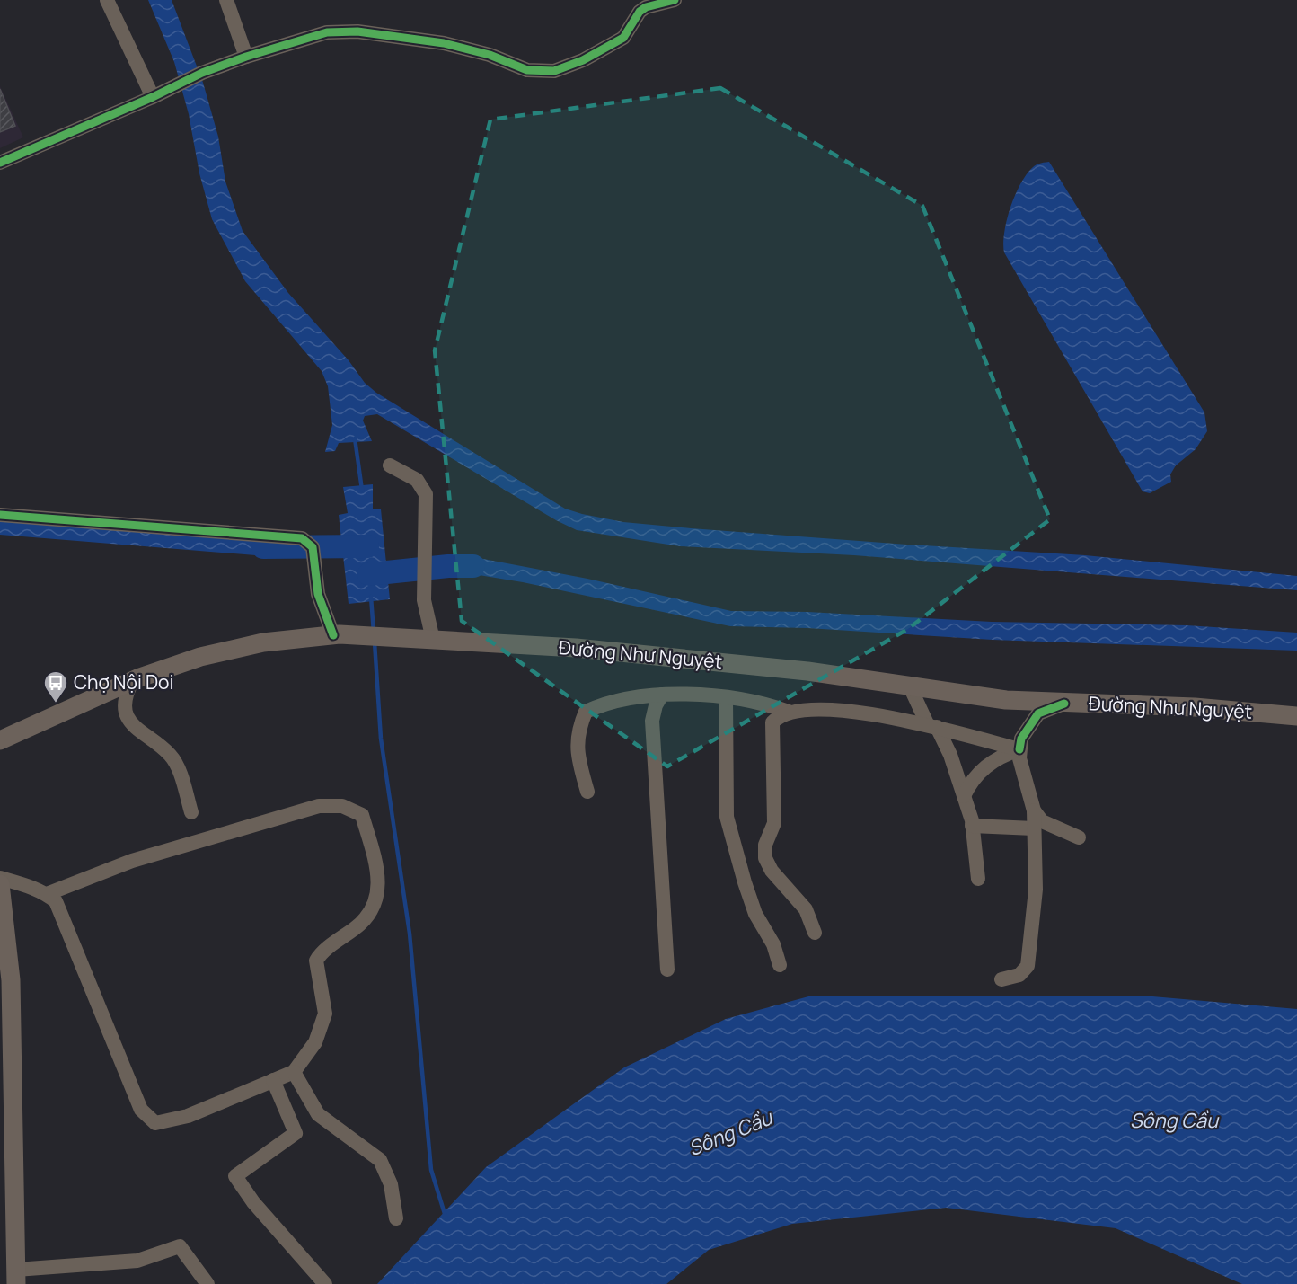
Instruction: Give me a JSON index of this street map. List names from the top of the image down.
{
  "streets": {
    "main road": ["Đường Như Nguyệt"]
  },
  "water": ["Sông Cầu"],
  "places": {
    "bus stop": ["Chợ Nội Doi"]
  }
}
